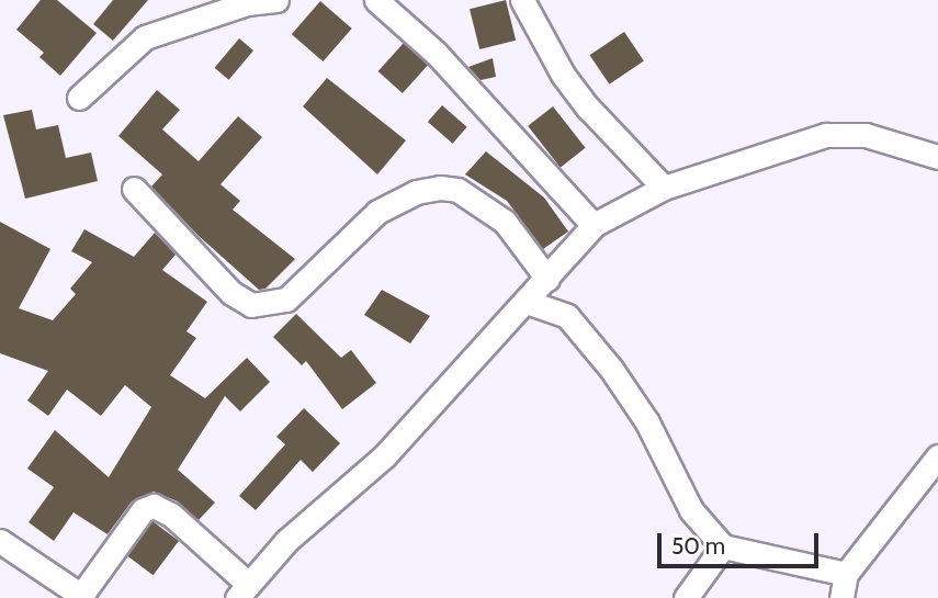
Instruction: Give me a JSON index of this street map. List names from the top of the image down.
{
  "scale_bar": "50 m"
}
